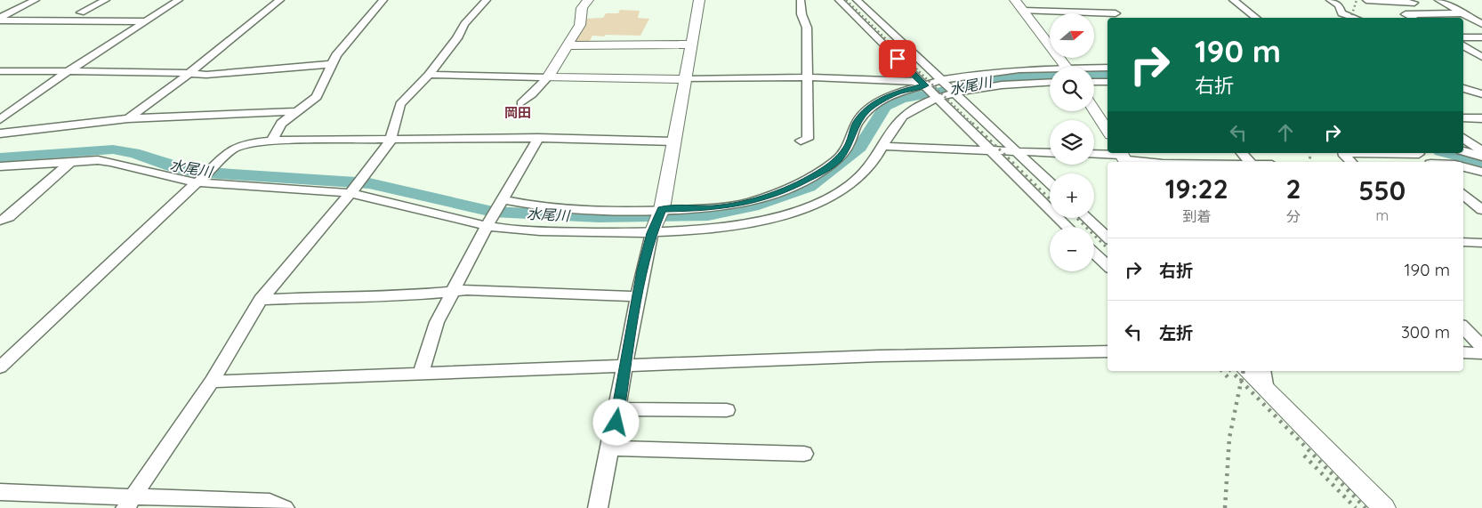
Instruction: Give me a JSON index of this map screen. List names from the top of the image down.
{
  "districts": ["岡田"],
  "water": ["水尾川"],
  "north": "right",
  "page": {
    "map_buttons": ["+", "−"],
    "turn": ["190 m", "右折"],
    "eta": [
      "19:22",
      "到着",
      "2",
      "分",
      "550",
      "m"
    ],
    "list": [
      {
        "name": "右折",
        "value": "190 m"
      },
      {
        "name": "左折",
        "value": "300 m"
      }
    ]
  }
}
